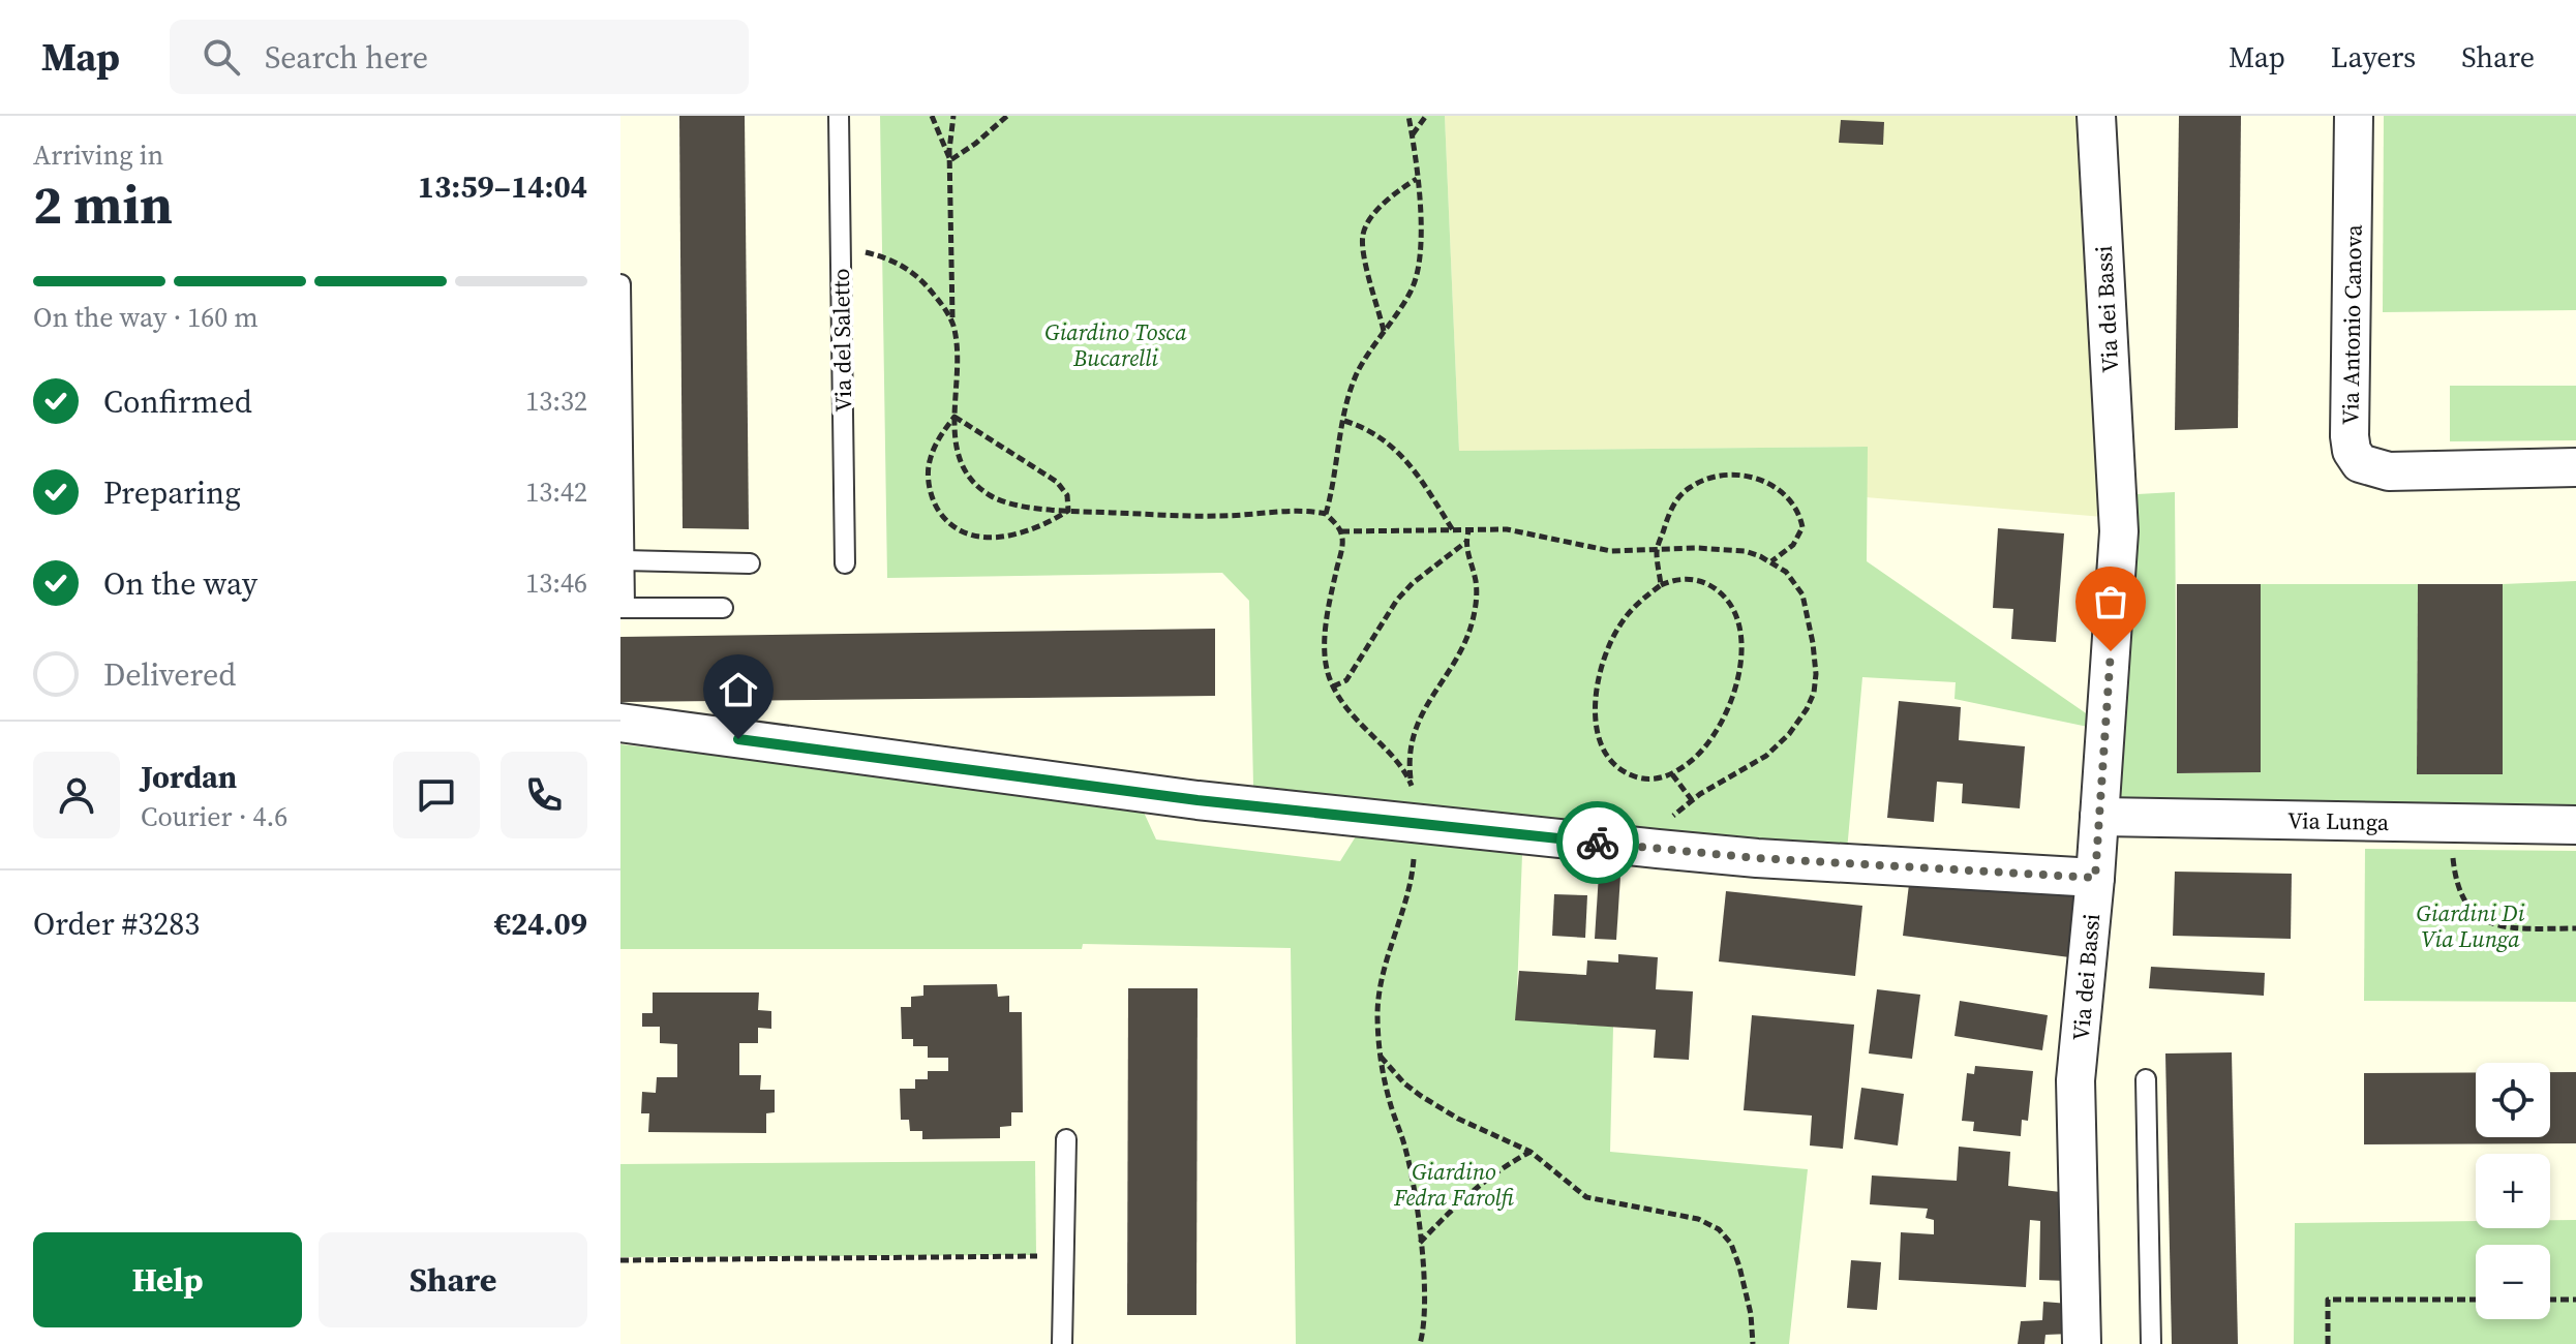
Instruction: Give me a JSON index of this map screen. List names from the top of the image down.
{
  "streets": {
    "street": ["Via dei Bassi", "Via Antonio Canova", "Via Lunga"],
    "lane": ["Via del Saletto"]
  },
  "crossings": [
    ["Via dei Bassi", "Via Lunga"]
  ],
  "parks": ["Giardino Tosca Bucarelli", "Giardini Di Via Lunga", "Giardino Fedra Farolfi"],
  "page": {
    "header": "Map",
    "search": "Search here",
    "nav": ["Map", "Layers", "Share"],
    "heading": ["2 min", "Arriving in", "13:59–14:04"],
    "panel": [
      "Jordan",
      "Courier · 4.6",
      "Order #3283",
      "€24.09"
    ],
    "bar": "On the way · 160 m",
    "list": [
      ["Confirmed", "13:32"],
      ["Preparing", "13:42"],
      ["On the way", "13:46"],
      "Delivered"
    ],
    "map_buttons": ["+", "−"],
    "buttons": ["Help", "Share"]
  }
}
